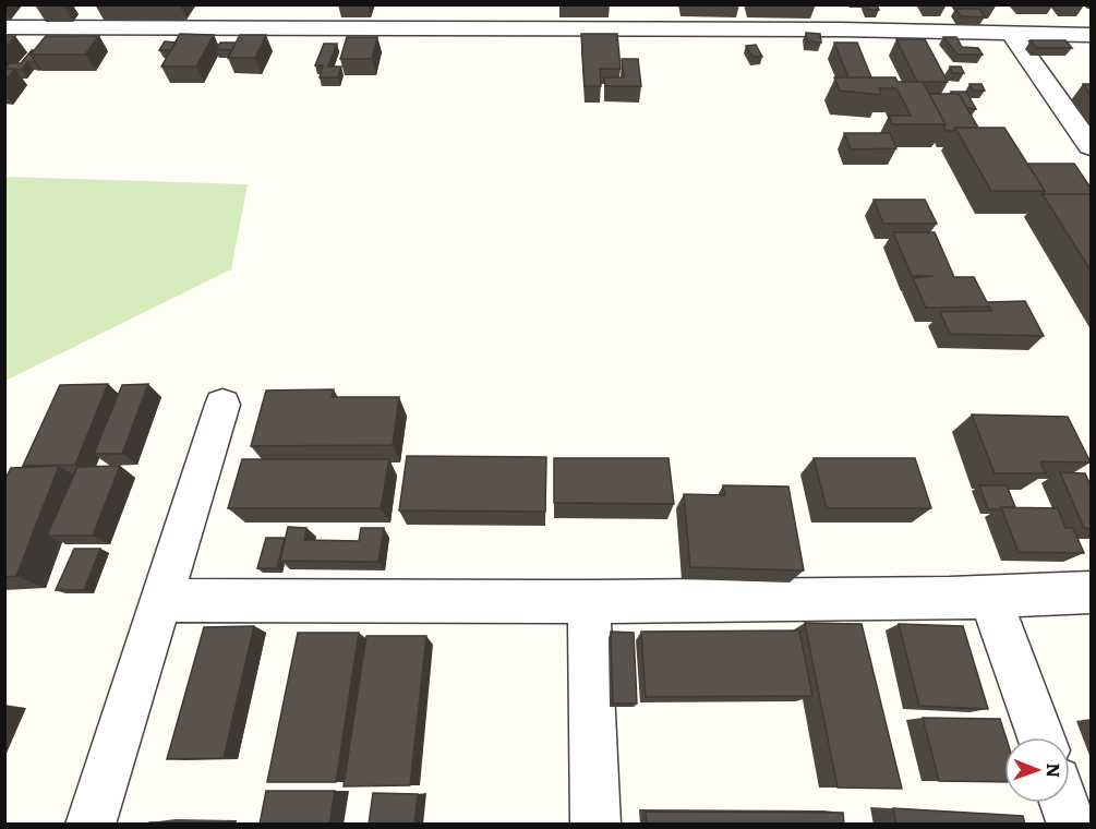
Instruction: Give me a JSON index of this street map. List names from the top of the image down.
{
  "north": "right"
}
